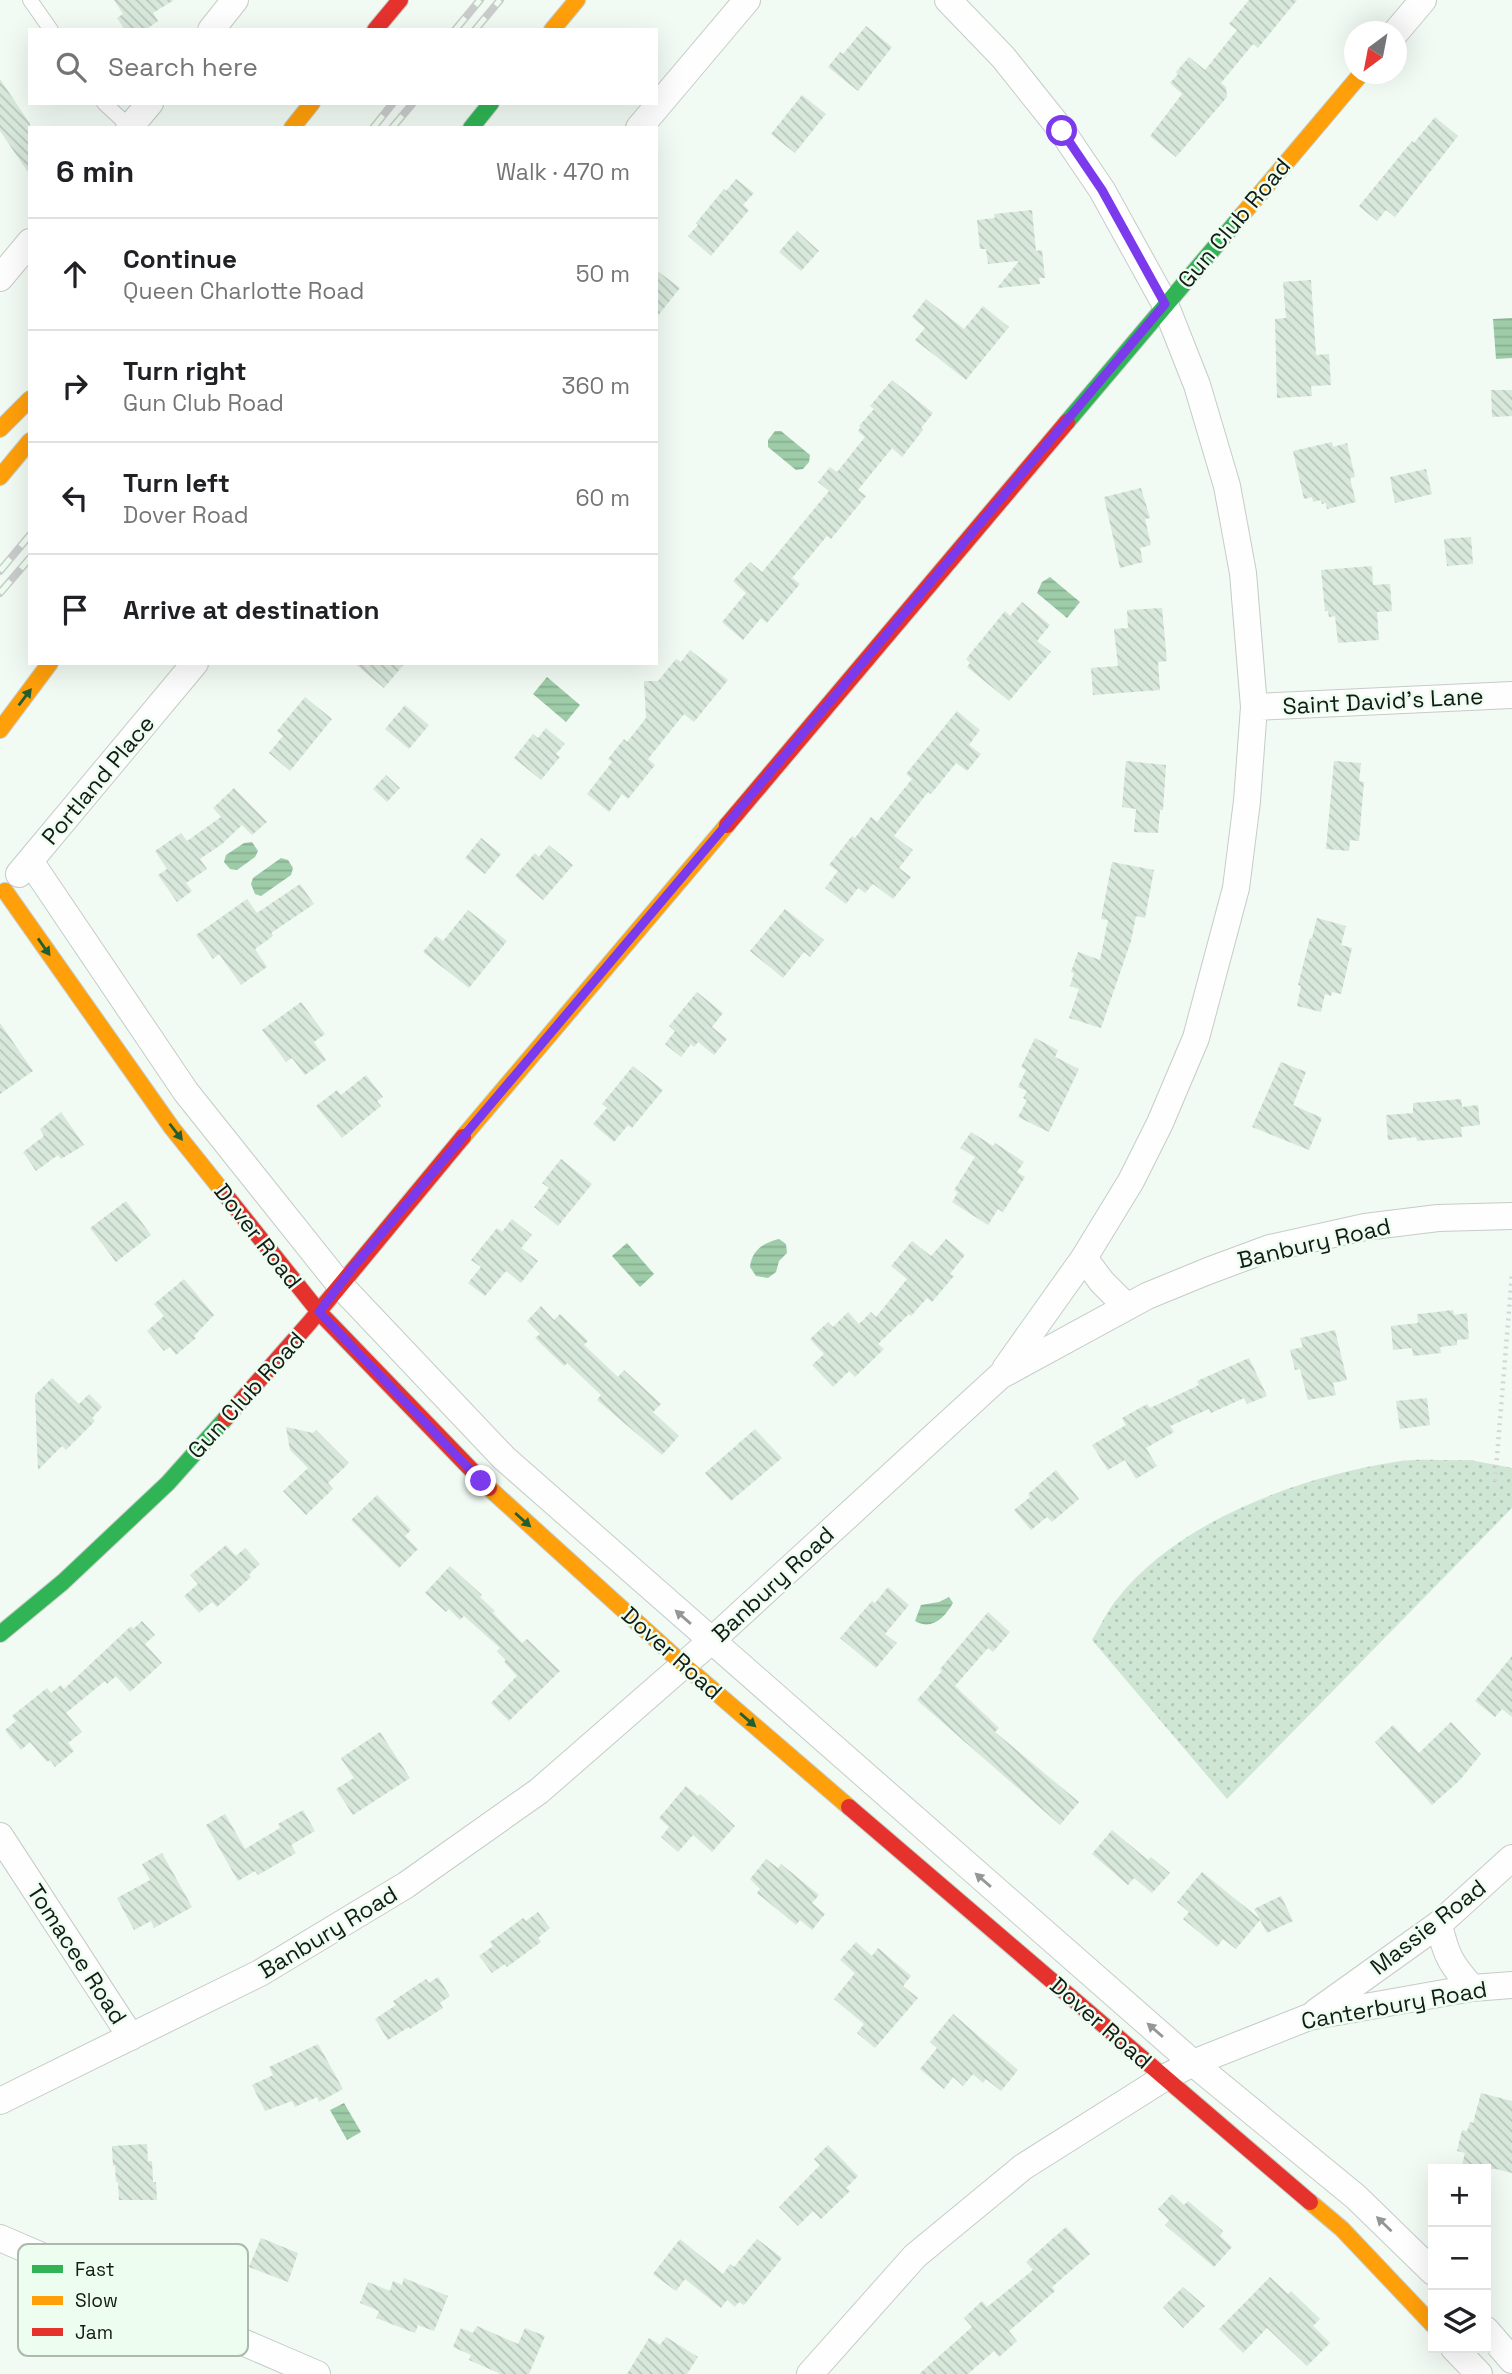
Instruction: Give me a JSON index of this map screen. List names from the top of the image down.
{
  "streets": {
    "main road": ["Gun Club Road", "Dover Road"],
    "street": [
      "Saint David's Lane",
      "Portland Place",
      "Banbury Road",
      "Massie Road",
      "Tomacee Road",
      "Canterbury Road"
    ]
  },
  "crossings": [
    ["Gun Club Road", "Dover Road"],
    ["Portland Place", "Dover Road"],
    ["Dover Road", "Banbury Road"],
    ["Dover Road", "Canterbury Road"],
    ["Banbury Road", "Tomacee Road"],
    ["Massie Road", "Canterbury Road"]
  ],
  "legend": ["Fast", "Slow", "Jam"],
  "north": "bottom left",
  "page": {
    "search": "Search here",
    "heading": ["6 min", "Walk · 470 m"],
    "list": [
      ["Continue", "Queen Charlotte Road", "50 m"],
      ["Turn right", "Gun Club Road", "360 m"],
      ["Turn left", "Dover Road", "60 m"],
      "Arrive at destination"
    ],
    "map_buttons": ["+", "−"]
  }
}
